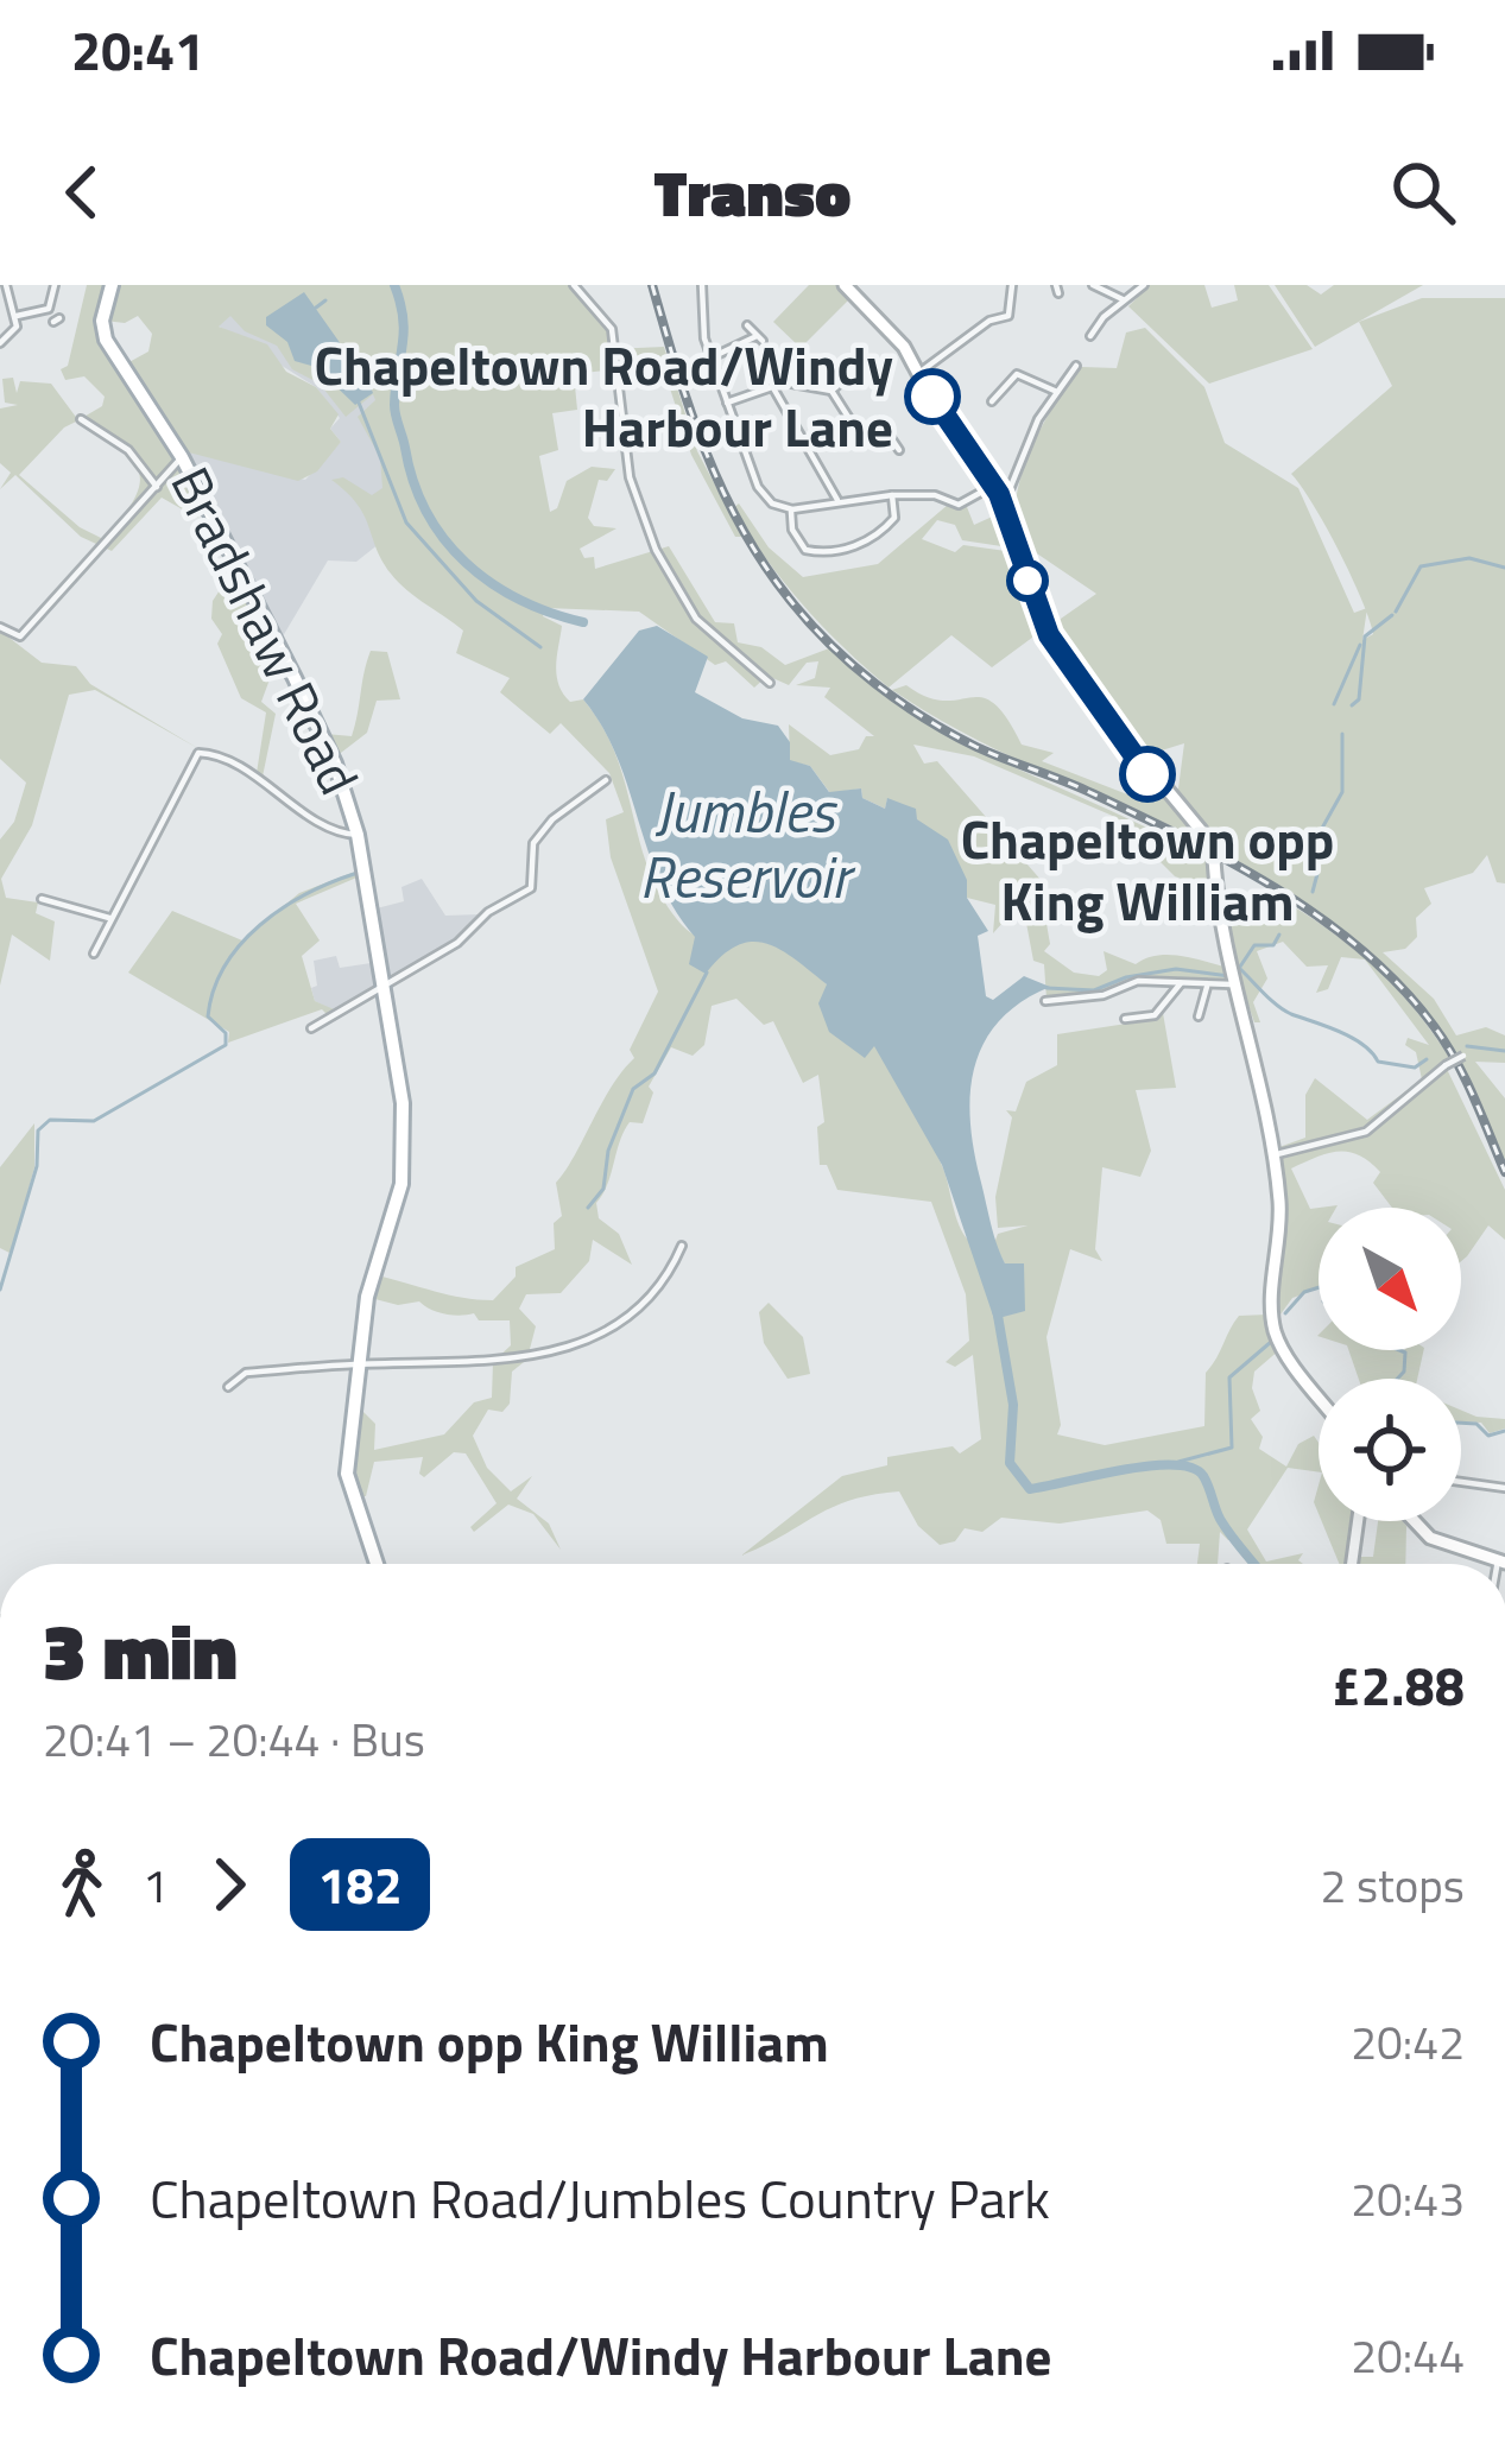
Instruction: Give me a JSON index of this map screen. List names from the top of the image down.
{
  "streets": {
    "main road": ["Bradshaw Road"]
  },
  "water": ["Jumbles Reservoir"],
  "places": ["Chapeltown Road/Windy Harbour Lane", "Chapeltown opp King William"],
  "lines": ["bus line 182"],
  "north": "bottom right",
  "page": {
    "status": "20:41",
    "header": "Transo",
    "heading": ["3 min", "20:41 – 20:44 · Bus", "£2.88"],
    "legs": ["1", "182", "2 stops"],
    "list": [
      {
        "name": "Chapeltown opp King William",
        "value": "20:42"
      },
      {
        "name": "Chapeltown Road/Jumbles Country Park",
        "value": "20:43"
      },
      {
        "name": "Chapeltown Road/Windy Harbour Lane",
        "value": "20:44"
      }
    ]
  }
}
